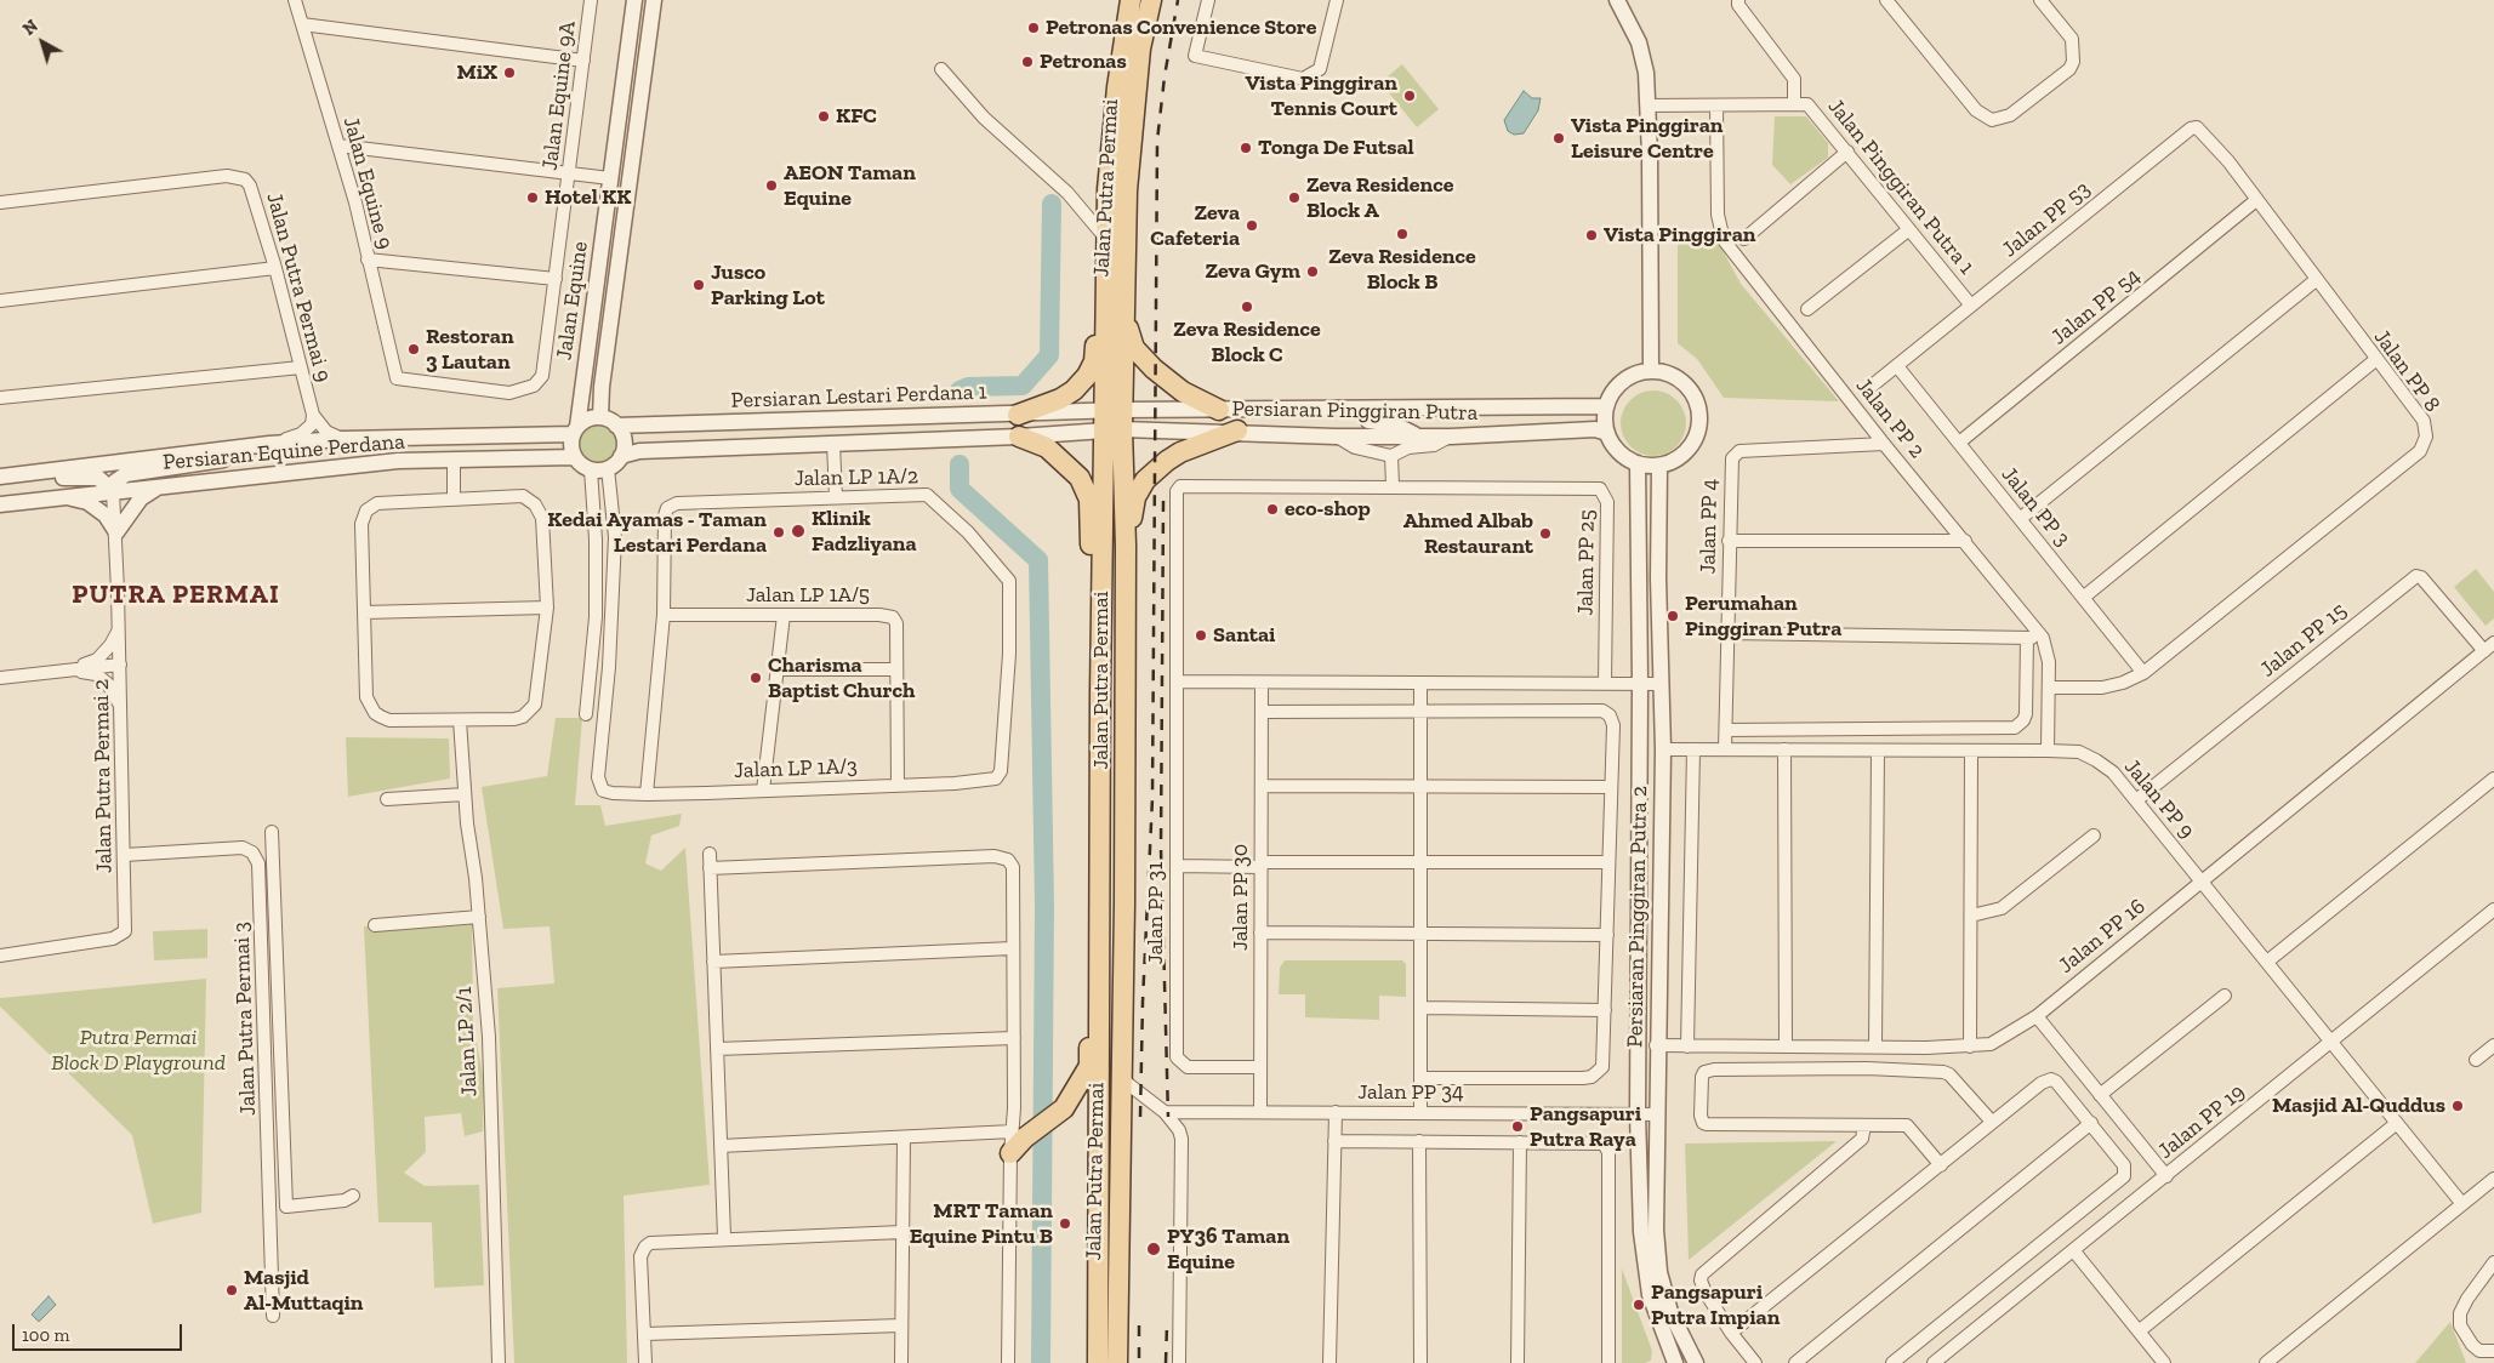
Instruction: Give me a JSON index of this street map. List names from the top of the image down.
{
  "streets": {
    "main road": ["Jalan Putra Permai"],
    "street": [
      "Jalan Equine 9A",
      "Jalan Equine 9",
      "Jalan Pinggiran Putra 1",
      "Jalan PP 53",
      "Jalan Putra Permai 9",
      "Jalan Equine",
      "Jalan PP 54",
      "Jalan PP 8",
      "Persiaran Lestari Perdana 1",
      "Persiaran Pinggiran Putra",
      "Jalan PP 2",
      "Persiaran Equine Perdana",
      "Jalan LP 1A/2",
      "Jalan PP 3",
      "Jalan PP 4",
      "Jalan PP 25",
      "Jalan LP 1A/5",
      "Jalan PP 15",
      "Jalan LP 1A/3",
      "Jalan Putra Permai 2",
      "Jalan PP 9",
      "Jalan PP 30",
      "Jalan PP 31",
      "Persiaran Pinggiran Putra 2",
      "Jalan PP 16",
      "Jalan Putra Permai 3",
      "Jalan LP 2/1",
      "Jalan PP 34",
      "Jalan PP 19"
    ]
  },
  "crossings": [
    ["Jalan Equine 9A", "Jalan Equine 9"],
    ["Jalan Pinggiran Putra 1", "Jalan PP 53"],
    ["Jalan Pinggiran Putra 1", "Jalan PP 2"],
    ["Jalan Putra Permai", "Persiaran Lestari Perdana 1"],
    ["Jalan Putra Permai", "Persiaran Pinggiran Putra"],
    ["Jalan PP 53", "Jalan PP 8"],
    ["Jalan PP 53", "Jalan PP 3"],
    ["Jalan Putra Permai 9", "Persiaran Equine Perdana"],
    ["Jalan Equine", "Persiaran Lestari Perdana 1"],
    ["Jalan Equine", "Persiaran Equine Perdana"],
    ["Jalan Equine", "Jalan LP 1A/3"],
    ["Jalan PP 54", "Jalan PP 8"],
    ["Jalan PP 54", "Jalan PP 3"],
    ["Jalan PP 8", "Jalan PP 2"],
    ["Jalan PP 8", "Jalan PP 3"],
    ["Persiaran Lestari Perdana 1", "Persiaran Pinggiran Putra"],
    ["Persiaran Lestari Perdana 1", "Persiaran Equine Perdana"],
    ["Persiaran Lestari Perdana 1", "Jalan LP 1A/3"],
    ["Persiaran Pinggiran Putra", "Persiaran Pinggiran Putra 2"],
    ["Jalan PP 2", "Jalan PP 4"],
    ["Jalan PP 2", "Jalan PP 9"],
    ["Persiaran Equine Perdana", "Jalan LP 1A/3"],
    ["Persiaran Equine Perdana", "Jalan Putra Permai 2"],
    ["Jalan LP 1A/2", "Jalan LP 1A/5"],
    ["Jalan LP 1A/2", "Jalan LP 1A/3"],
    ["Jalan PP 4", "Jalan PP 9"],
    ["Jalan PP 25", "Jalan PP 31"],
    ["Jalan LP 1A/5", "Jalan LP 1A/3"],
    ["Jalan PP 15", "Jalan PP 9"],
    ["Jalan PP 15", "Jalan PP 16"],
    ["Jalan Putra Permai 2", "Jalan Putra Permai 3"],
    ["Jalan PP 9", "Persiaran Pinggiran Putra 2"],
    ["Jalan PP 9", "Jalan PP 16"],
    ["Jalan PP 9", "Jalan PP 19"],
    ["Jalan PP 30", "Jalan PP 31"],
    ["Jalan PP 30", "Jalan PP 34"],
    ["Persiaran Pinggiran Putra 2", "Jalan PP 16"],
    ["Persiaran Pinggiran Putra 2", "Jalan PP 34"]
  ],
  "districts": ["PUTRA PERMAI"],
  "parks": ["Putra Permai Block D Playground"],
  "places": [
    "Petronas Convenience Store",
    "Petronas",
    "MiX",
    "Vista Pinggiran Tennis Court",
    "KFC",
    "Vista Pinggiran Leisure Centre",
    "Tonga De Futsal",
    "AEON Taman Equine",
    "Hotel KK",
    "Zeva Residence Block A",
    "Zeva Cafeteria",
    "Zeva Residence Block B",
    "Vista Pinggiran",
    "Zeva Gym",
    "Jusco Parking Lot",
    "Zeva Residence Block C",
    "Restoran 3 Lautan",
    "eco-shop",
    "Klinik Fadzliyana",
    "Kedai Ayamas - Taman Lestari Perdana",
    "Ahmed Albab Restaurant",
    "Perumahan Pinggiran Putra",
    "Santai",
    "Charisma Baptist Church",
    "Masjid Al-Quddus",
    "Pangsapuri Putra Raya",
    "MRT Taman Equine Pintu B",
    "PY36 Taman Equine",
    "Masjid Al-Muttaqin",
    "Pangsapuri Putra Impian"
  ],
  "scale_bar": "100 m",
  "north": "top left"
}
